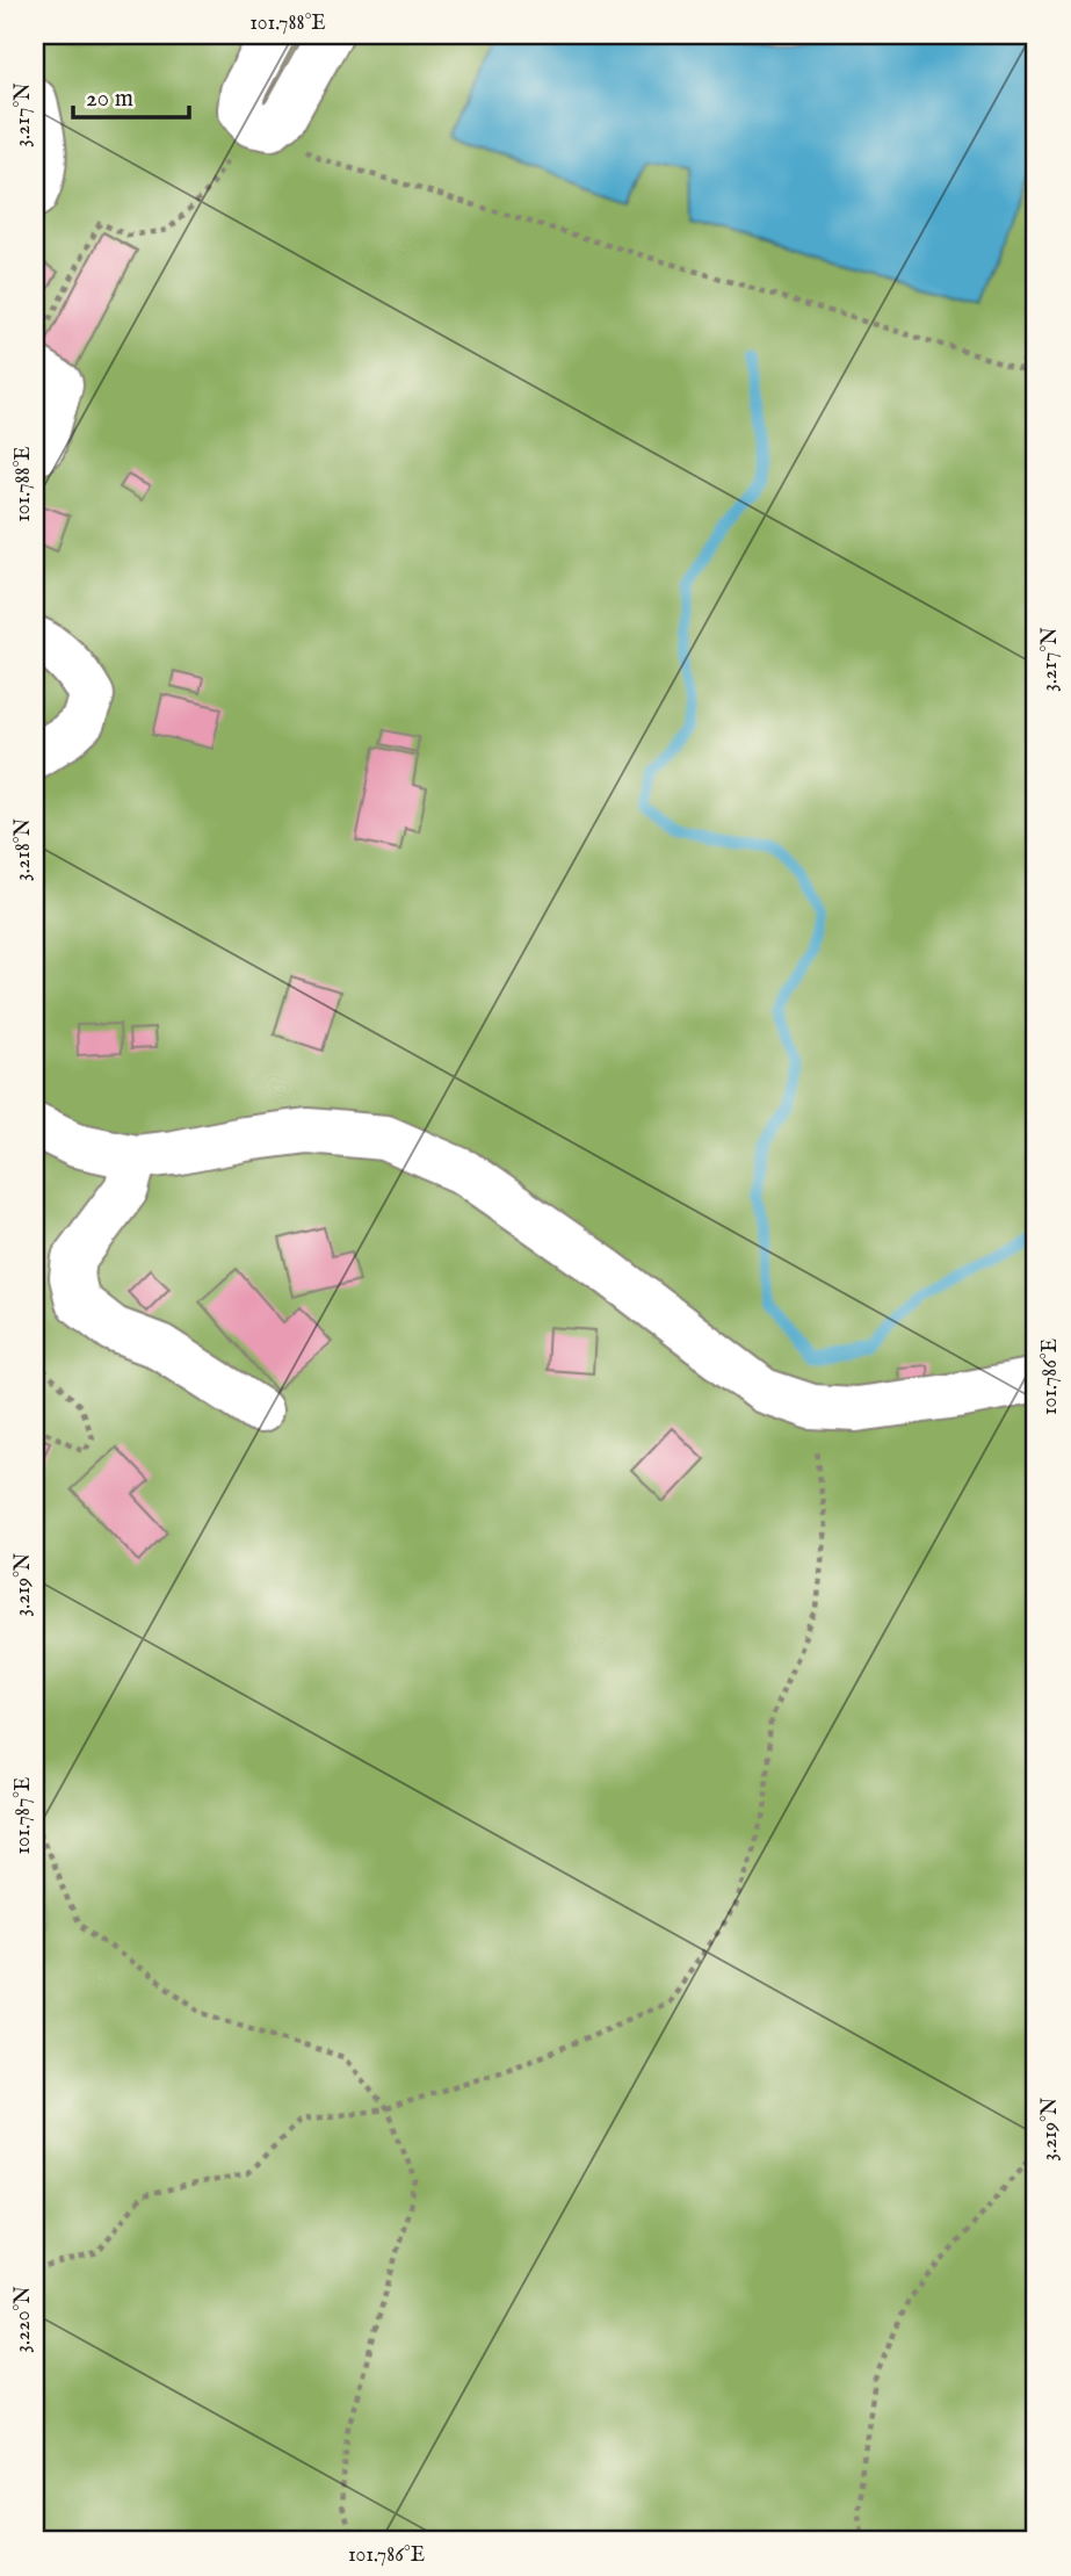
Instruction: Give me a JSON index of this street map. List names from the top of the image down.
{
  "scale_bar": "20 m",
  "coordinates": [
    "101.788°E",
    "3.217°N",
    "3.218°N",
    "101.786°E",
    "3.219°N",
    "101.787°E",
    "3.220°N"
  ]
}
